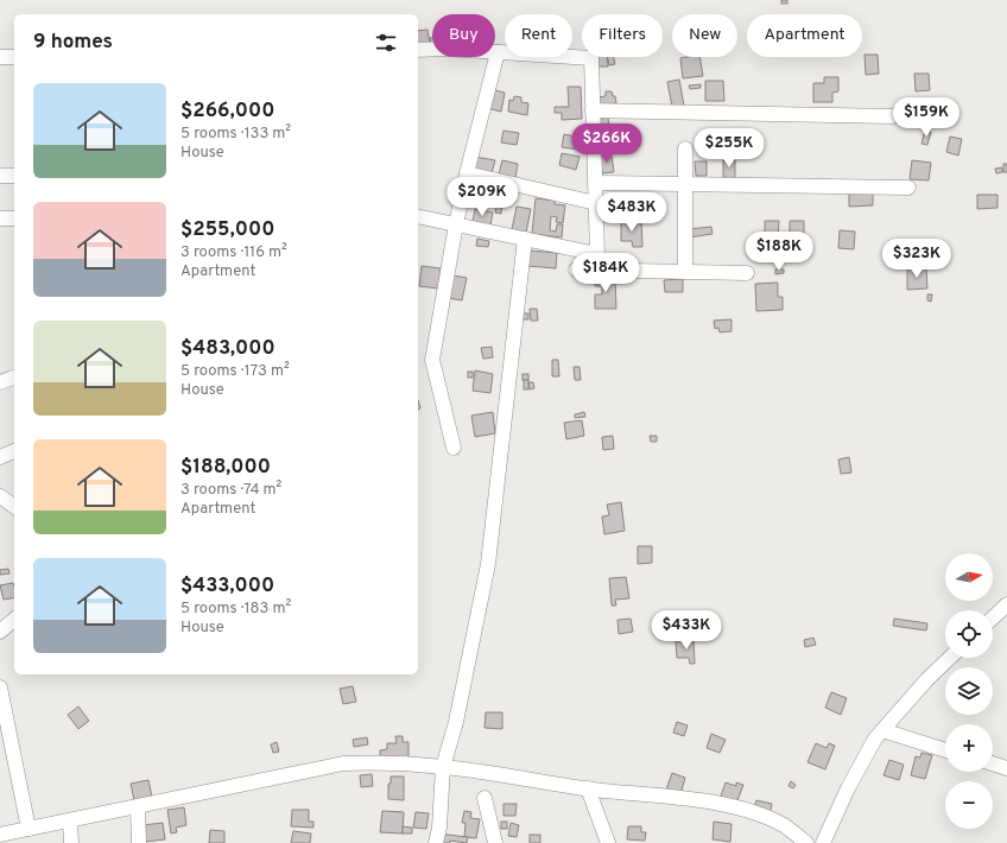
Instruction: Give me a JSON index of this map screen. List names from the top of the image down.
{
  "north": "right",
  "page": {
    "chip": [
      "Buy",
      "Rent",
      "Filters",
      "New",
      "Apartment"
    ],
    "heading": "9 homes",
    "list": [
      {
        "name": "$266,000",
        "note": "5 rooms · 133 m² · House"
      },
      {
        "name": "$255,000",
        "note": "3 rooms · 116 m² · Apartment"
      },
      {
        "name": "$483,000",
        "note": "5 rooms · 173 m² · House"
      },
      {
        "name": "$188,000",
        "note": "3 rooms · 74 m² · Apartment"
      },
      {
        "name": "$433,000",
        "note": "5 rooms · 183 m² · House"
      }
    ],
    "price": [
      "$159K",
      "$266K",
      "$255K",
      "$209K",
      "$483K",
      "$188K",
      "$323K",
      "$184K",
      "$433K"
    ],
    "map_buttons": ["+", "−"]
  }
}
